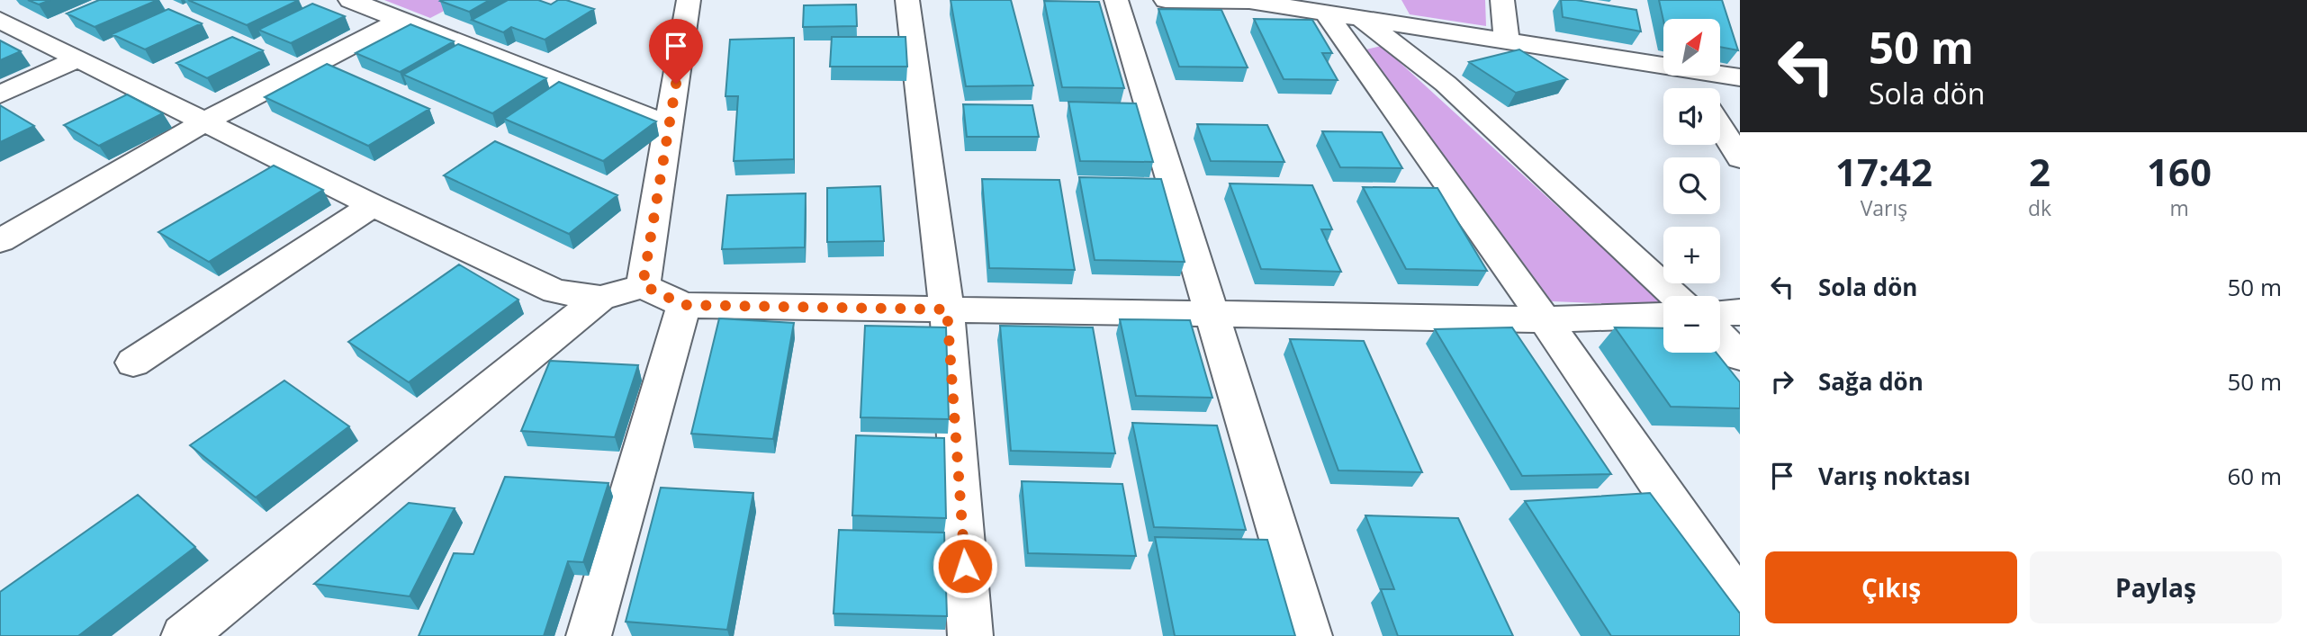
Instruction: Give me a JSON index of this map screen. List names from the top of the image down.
{
  "north": "top right",
  "page": {
    "turn": ["50 m", "Sola dön"],
    "map_buttons": ["+", "−"],
    "eta": [
      "17:42",
      "Varış",
      "2",
      "dk",
      "160",
      "m"
    ],
    "list": [
      {
        "name": "Sola dön",
        "value": "50 m"
      },
      {
        "name": "Sağa dön",
        "value": "50 m"
      },
      {
        "name": "Varış noktası",
        "value": "60 m"
      }
    ],
    "buttons": ["Çıkış", "Paylaş"]
  }
}
